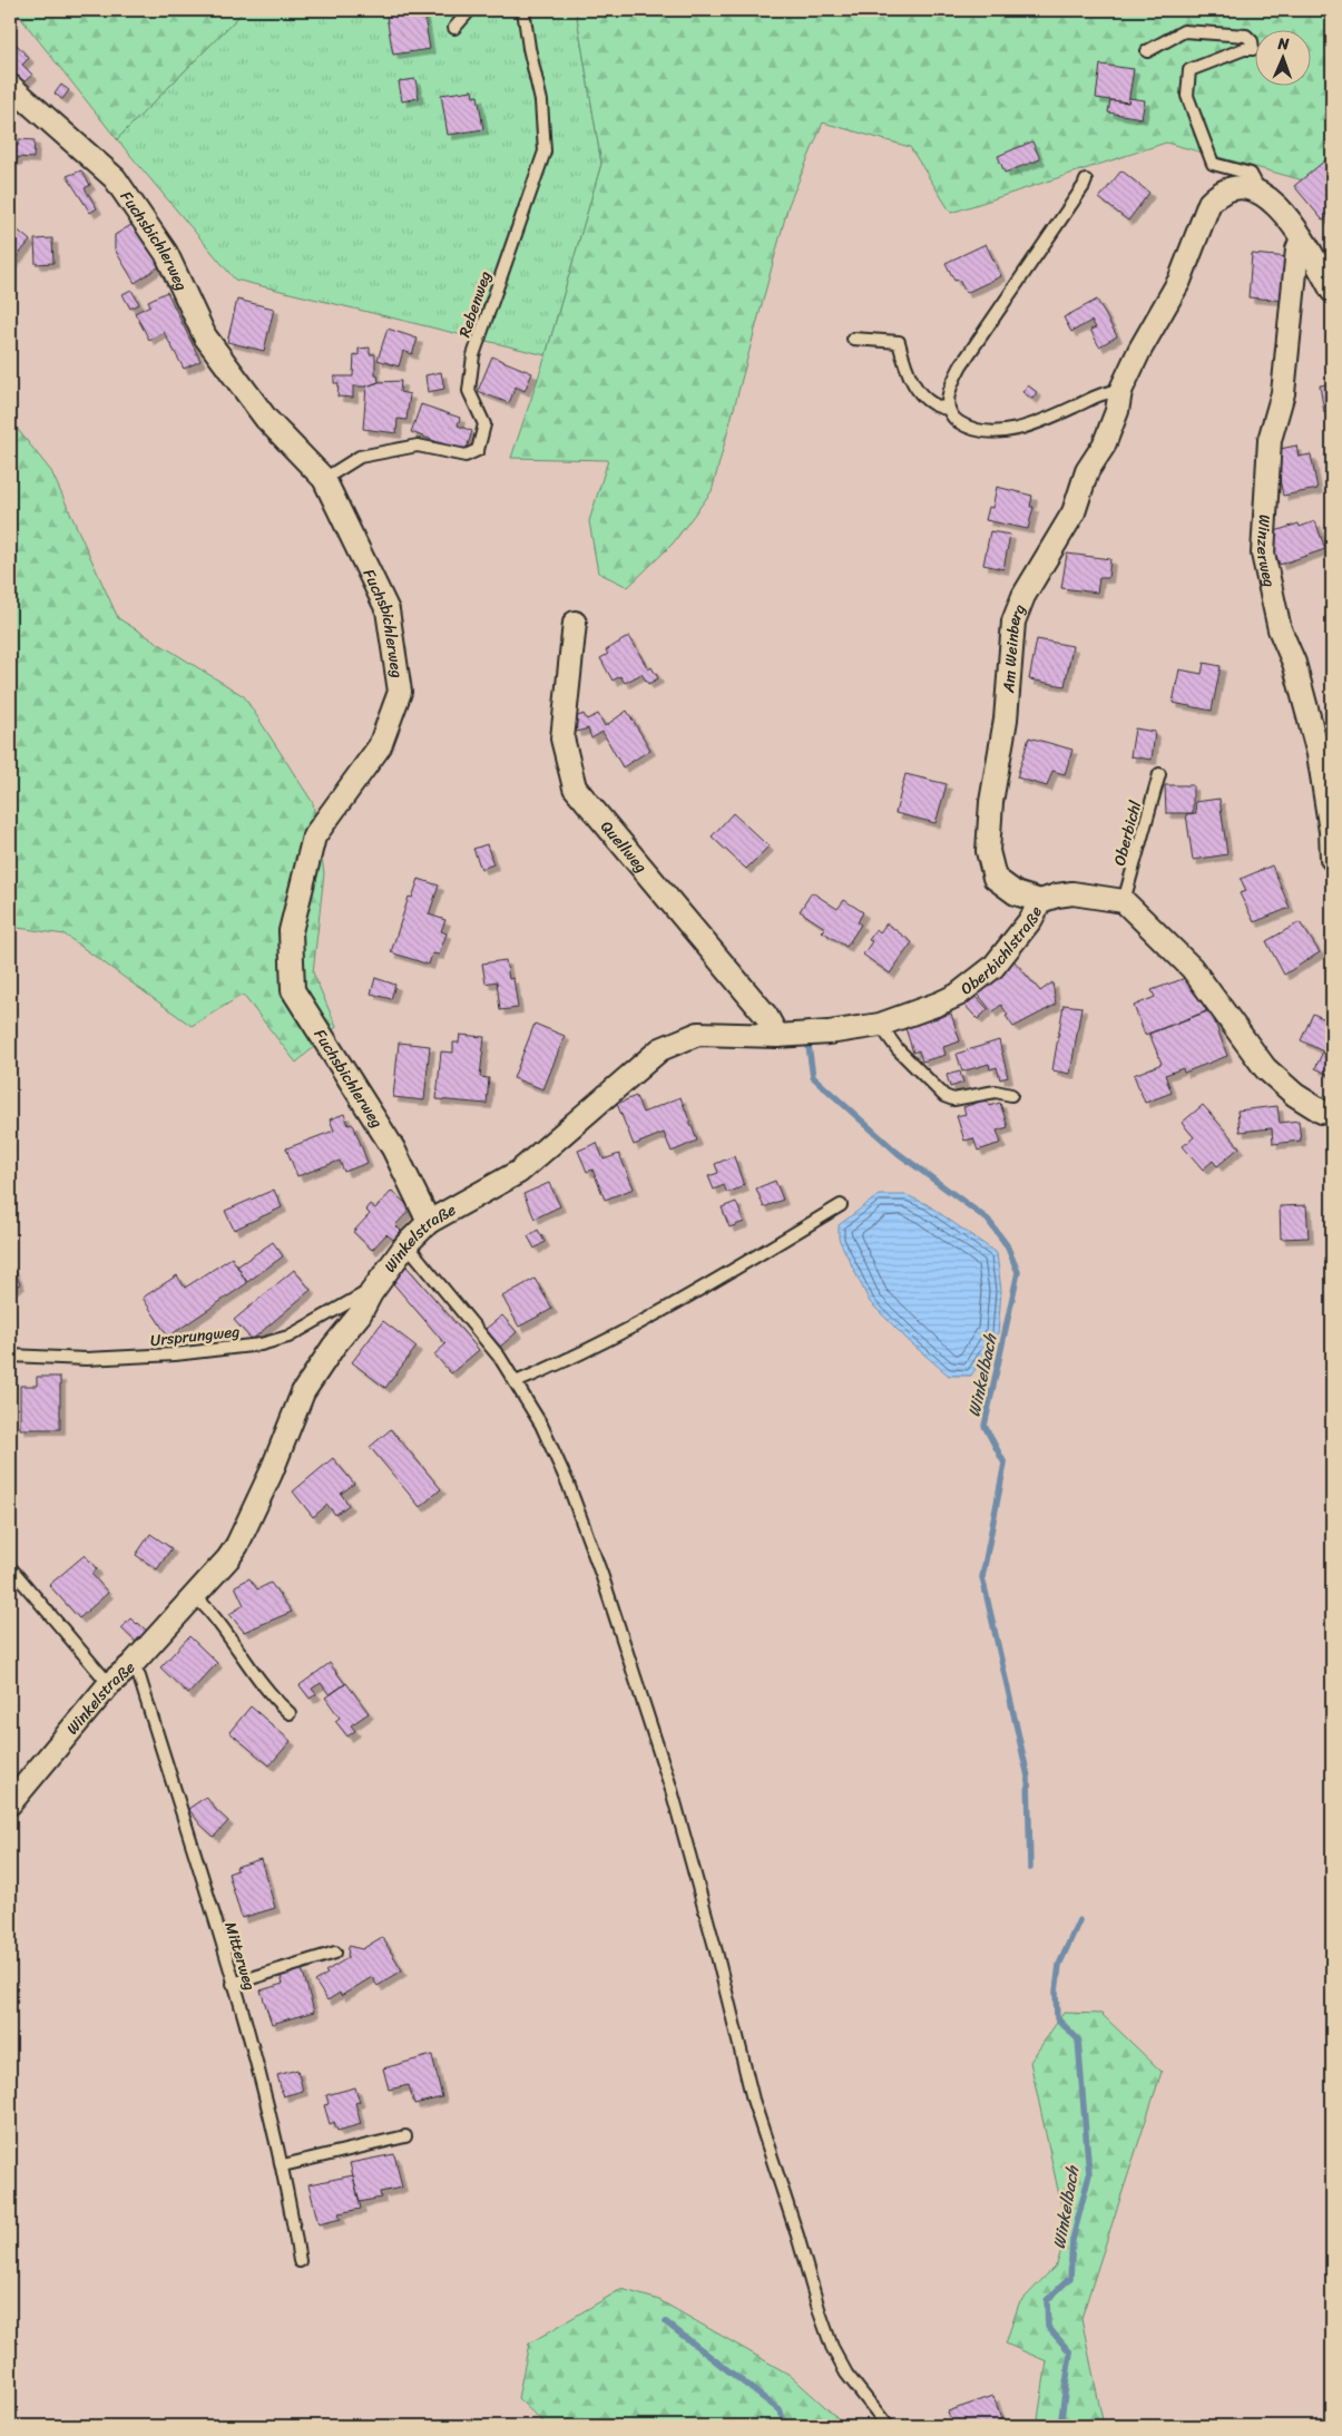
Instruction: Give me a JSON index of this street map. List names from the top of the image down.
{
  "streets": {
    "street": [
      "Fuchsbichlerweg",
      "Winzerweg",
      "Am Weinberg",
      "Quellweg",
      "Oberbichlstraße",
      "Winkelstraße"
    ],
    "lane": [
      "Rebenweg",
      "Oberbichl",
      "Ursprungweg",
      "Mitterweg"
    ]
  },
  "crossings": [
    ["Fuchsbichlerweg", "Rebenweg"],
    ["Fuchsbichlerweg", "Winkelstraße"],
    ["Winzerweg", "Am Weinberg"],
    ["Am Weinberg", "Oberbichlstraße"],
    ["Oberbichl", "Oberbichlstraße"],
    ["Quellweg", "Oberbichlstraße"],
    ["Quellweg", "Winkelstraße"],
    ["Oberbichlstraße", "Winkelstraße"],
    ["Winkelstraße", "Ursprungweg"],
    ["Winkelstraße", "Mitterweg"]
  ],
  "water": ["Winkelbach"],
  "north": "top"
}
